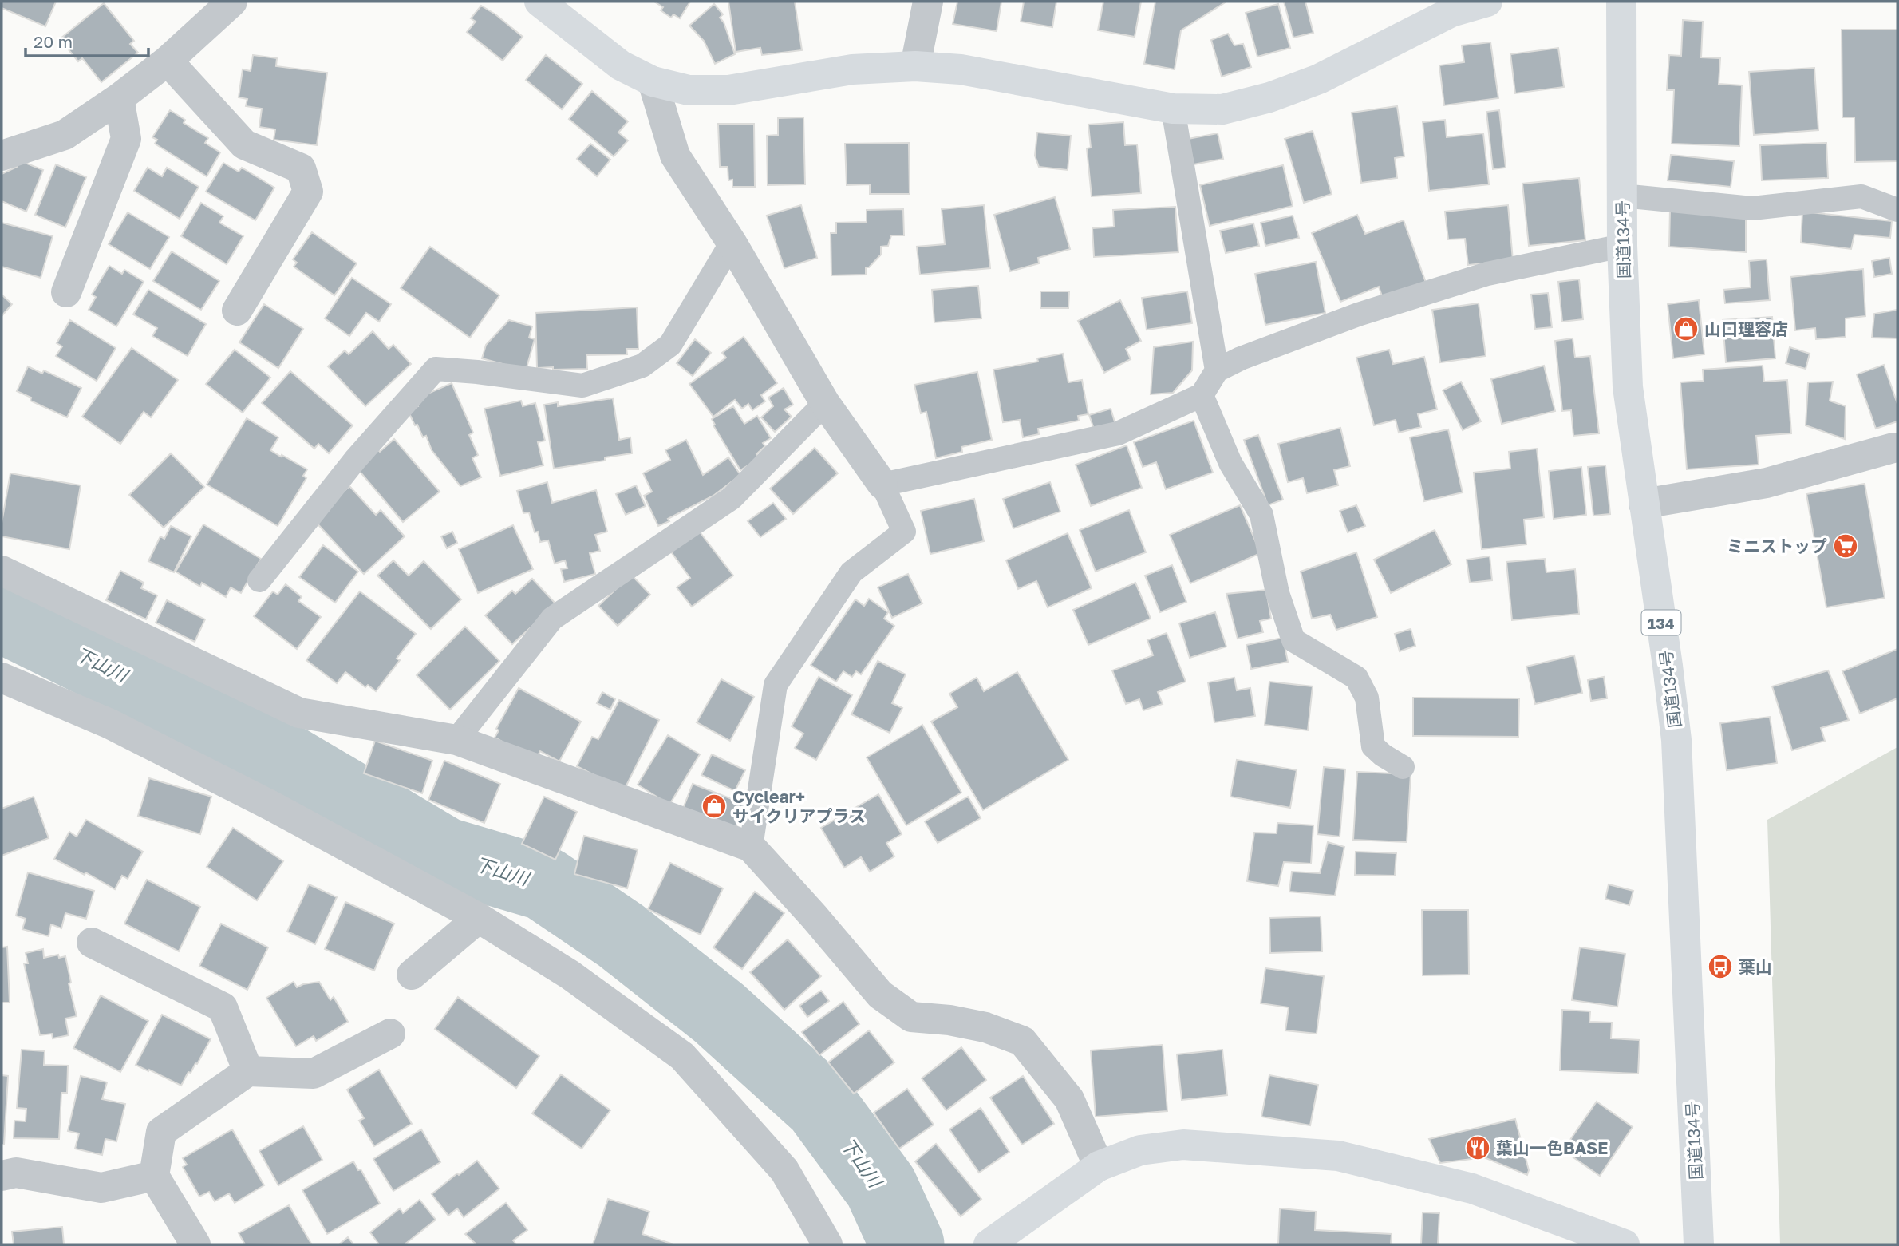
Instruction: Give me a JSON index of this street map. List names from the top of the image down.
{
  "streets": {
    "main road": ["国道134号", "134"]
  },
  "water": ["下山川"],
  "places": {
    "shop": ["山口理容店", "Cyclear+ サイクリアプラス"],
    "supermarket": ["ミニストップ"],
    "bus stop": ["葉山"],
    "restaurant": ["葉山一色BASE"]
  },
  "scale_bar": "20 m"
}
